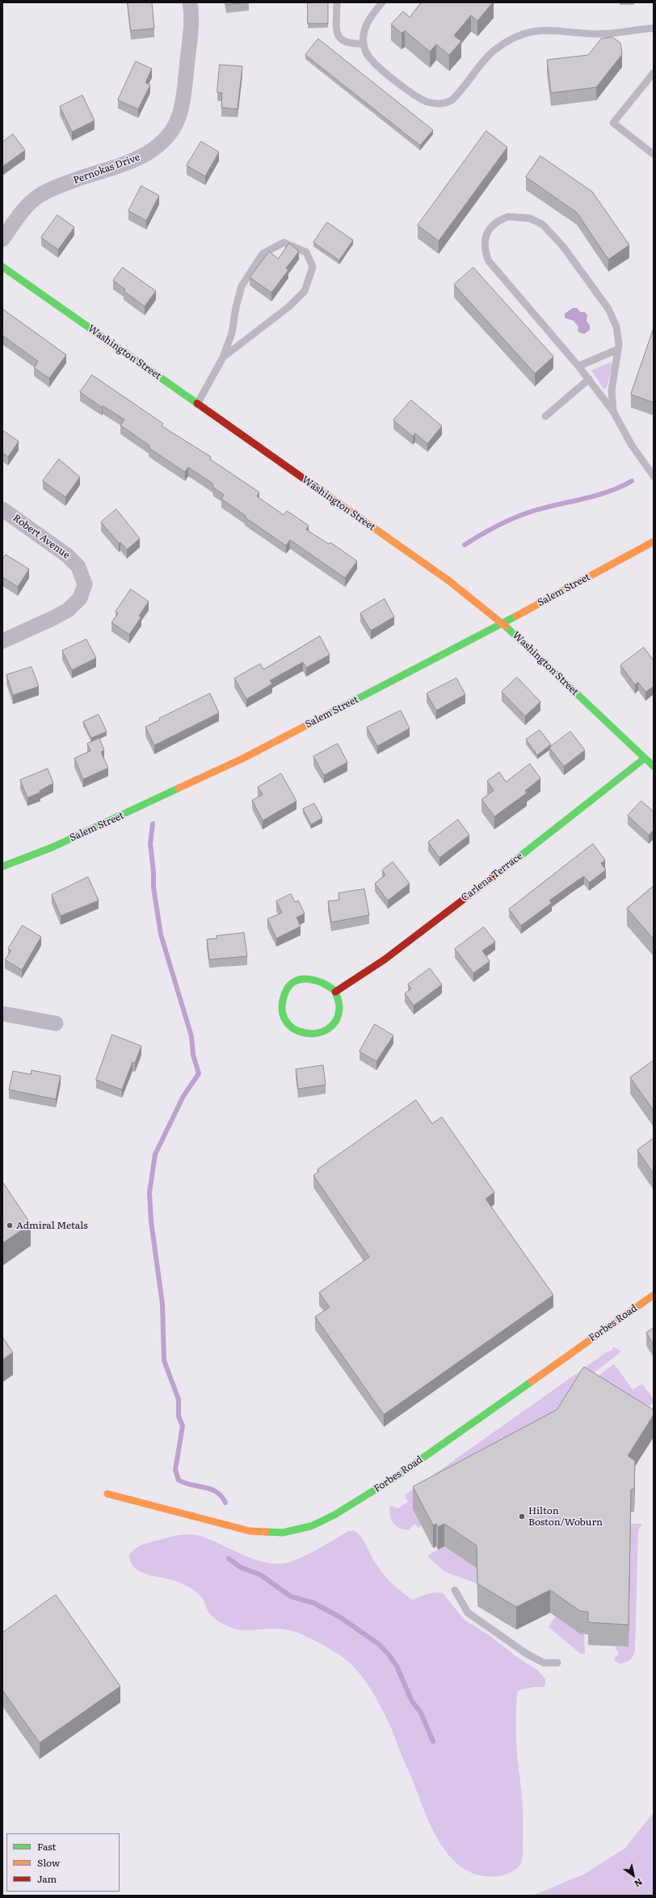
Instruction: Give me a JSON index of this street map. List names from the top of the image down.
{
  "streets": {
    "main road": [
      "Washington Street",
      "Salem Street",
      "Carlena Terrace",
      "Forbes Road"
    ],
    "street": ["Pernokas Drive", "Robert Avenue"]
  },
  "crossings": [
    ["Washington Street", "Salem Street"],
    ["Washington Street", "Carlena Terrace"]
  ],
  "places": ["Admiral Metals", "Hilton Boston/Woburn"],
  "legend": ["Fast", "Slow", "Jam"],
  "north": "bottom right"
}
